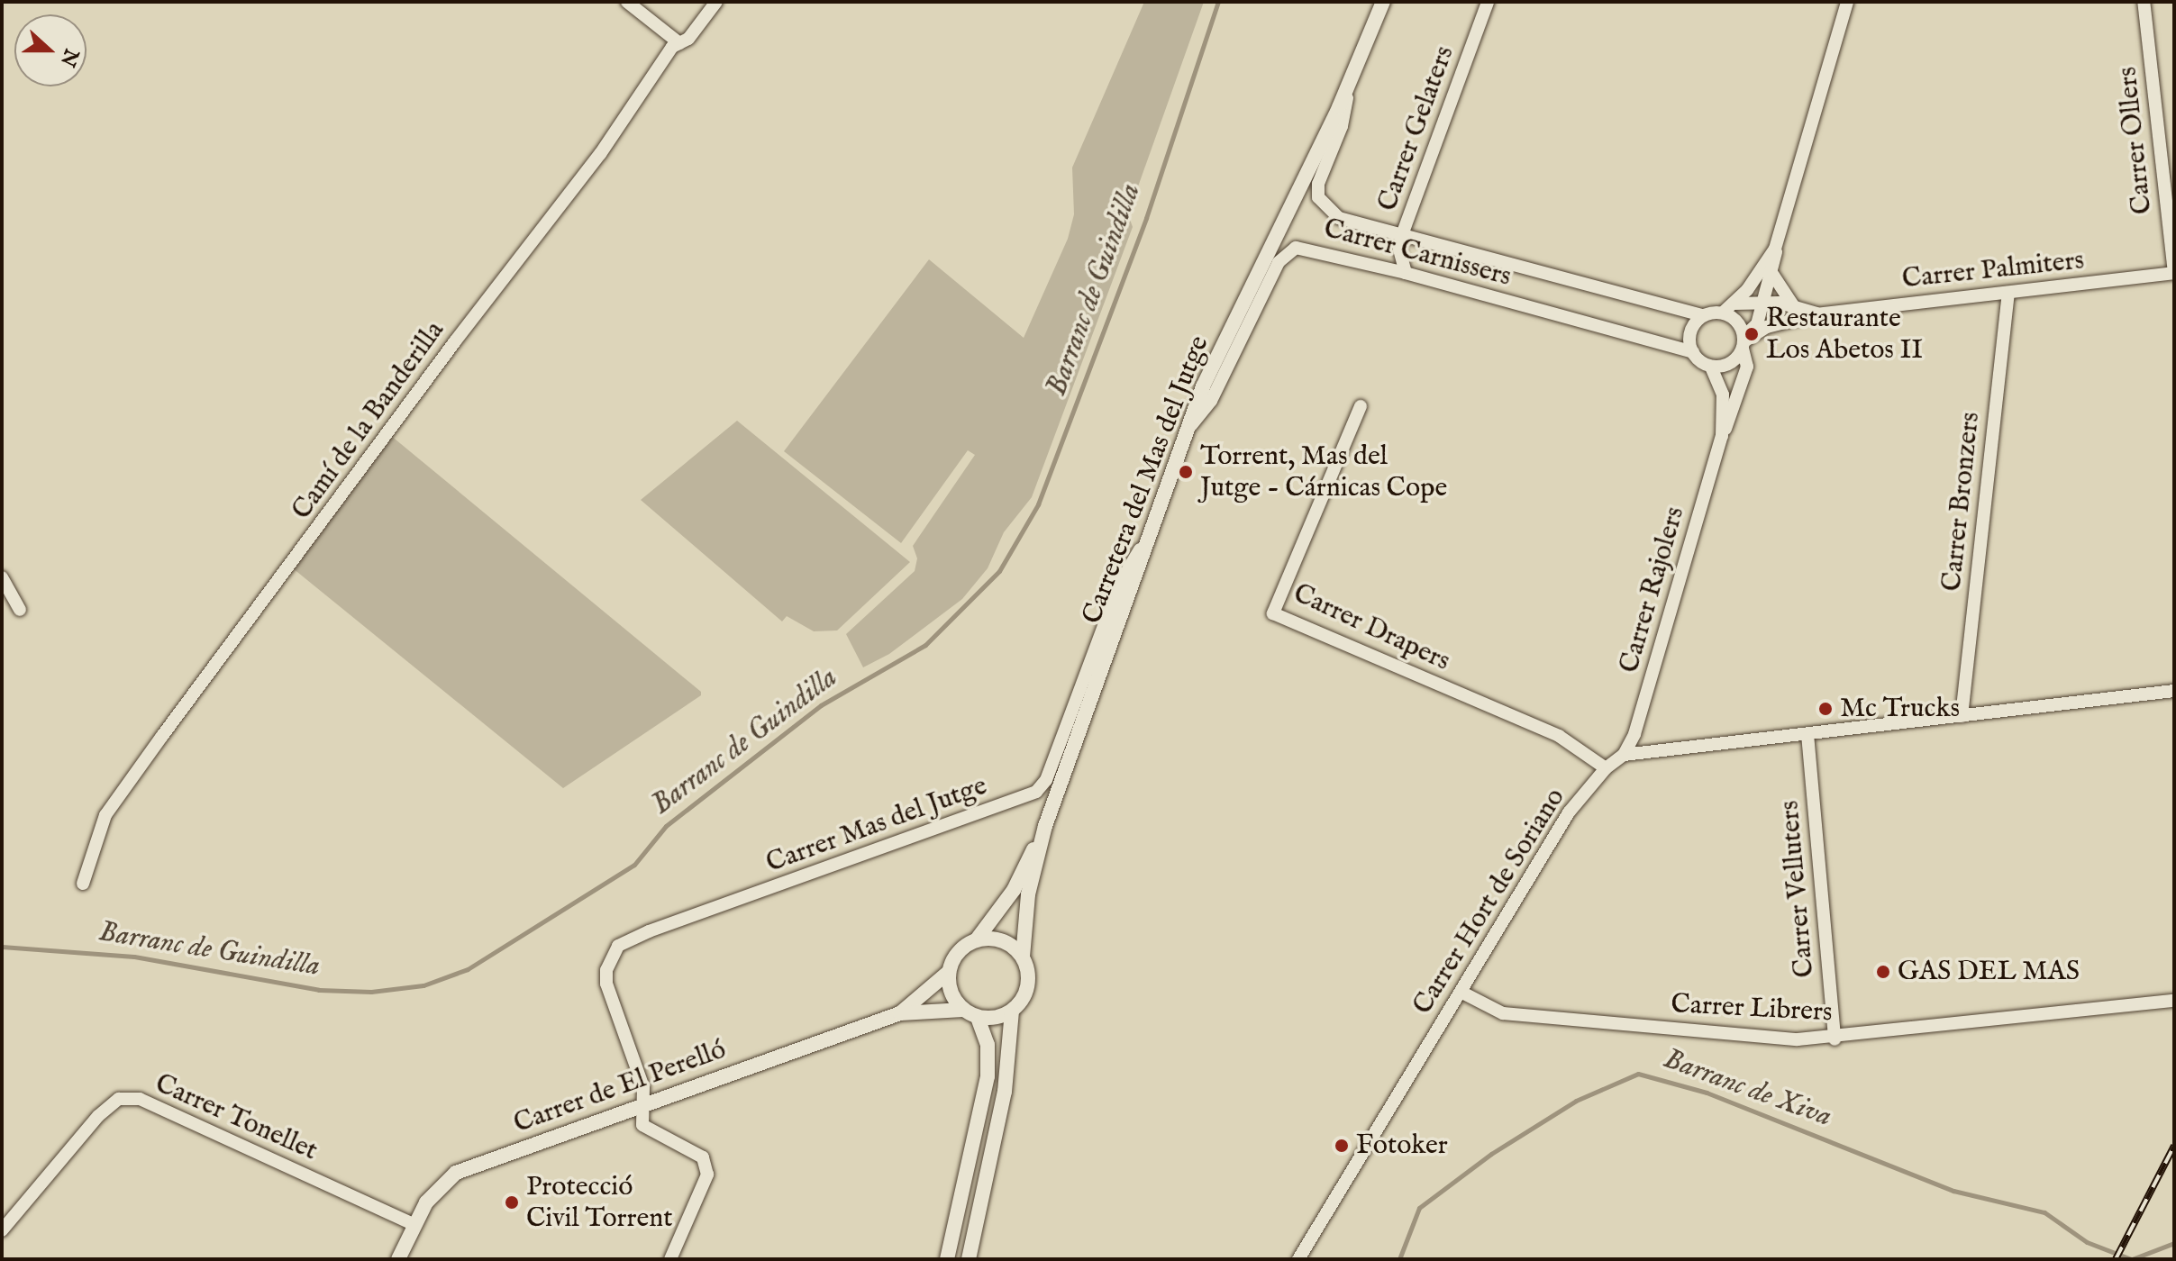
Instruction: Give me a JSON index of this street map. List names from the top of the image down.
{
  "streets": {
    "street": [
      "Carrer Gelaters",
      "Carrer Ollers",
      "Carrer Carnissers",
      "Carrer Palmiters",
      "Camí de la Banderilla",
      "Carretera del Mas del Jutge",
      "Carrer Bronzers",
      "Carrer Rajolers",
      "Carrer Drapers",
      "Carrer Mas del Jutge",
      "Carrer Velluters",
      "Carrer Hort de Soriano",
      "Carrer Librers",
      "Carrer de El Perelló",
      "Carrer Tonellet"
    ]
  },
  "crossings": [
    ["Carrer Gelaters", "Carrer Carnissers"],
    ["Carrer Ollers", "Carrer Palmiters"],
    ["Carrer Carnissers", "Carrer Palmiters"],
    ["Carrer Carnissers", "Carretera del Mas del Jutge"],
    ["Carrer Carnissers", "Carrer Rajolers"],
    ["Carrer Palmiters", "Carrer Bronzers"],
    ["Carrer Palmiters", "Carrer Rajolers"],
    ["Carretera del Mas del Jutge", "Carrer Mas del Jutge"],
    ["Carrer Rajolers", "Carrer Hort de Soriano"],
    ["Carrer Drapers", "Carrer Hort de Soriano"],
    ["Carrer Mas del Jutge", "Carrer de El Perelló"],
    ["Carrer Velluters", "Carrer Librers"],
    ["Carrer Hort de Soriano", "Carrer Librers"],
    ["Carrer de El Perelló", "Carrer Tonellet"]
  ],
  "water": ["Barranc de Guindilla", "Barranc de Xiva"],
  "places": [
    "Restaurante Los Abetos II",
    "Torrent, Mas del Jutge - Cárnicas Cope",
    "Mc Trucks",
    "GAS DEL MAS",
    "Fotoker",
    "Protecció Civil Torrent"
  ],
  "north": "right"
}
